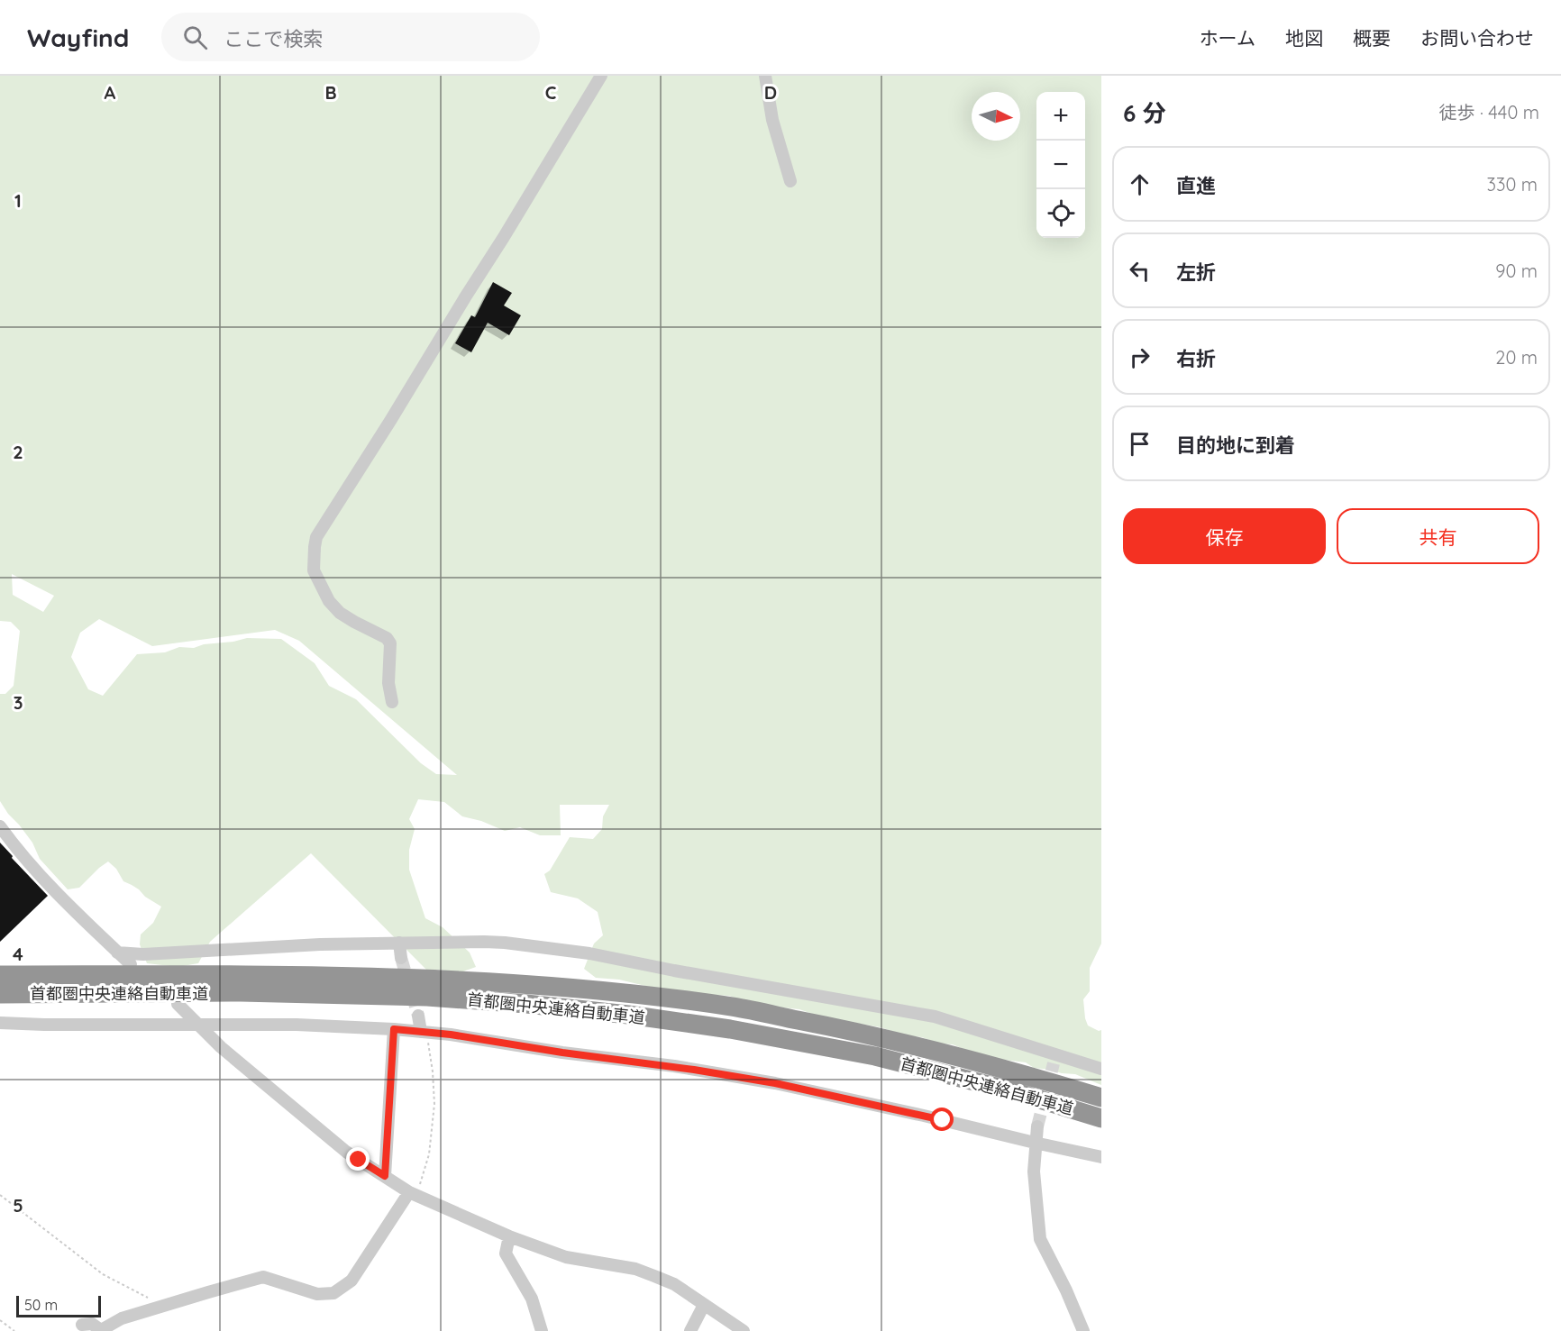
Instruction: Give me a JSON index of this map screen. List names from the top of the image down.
{
  "streets": {
    "highway": ["首都圏中央連絡自動車道"]
  },
  "scale_bar": "50 m",
  "north": "right",
  "page": {
    "header": "Wayfind",
    "search": "ここで検索",
    "nav": [
      "ホーム",
      "地図",
      "概要",
      "お問い合わせ"
    ],
    "heading": ["6 分", "徒歩 · 440 m"],
    "map_buttons": ["+", "−"],
    "list": [
      ["直進", "330 m"],
      ["左折", "90 m"],
      ["右折", "20 m"],
      "目的地に到着"
    ],
    "buttons": ["保存", "共有"],
    "scale": "50 m"
  },
  "grid": {
    "columns": [
      "A",
      "B",
      "C",
      "D"
    ],
    "rows": [
      "1",
      "2",
      "3",
      "4",
      "5"
    ]
  }
}
